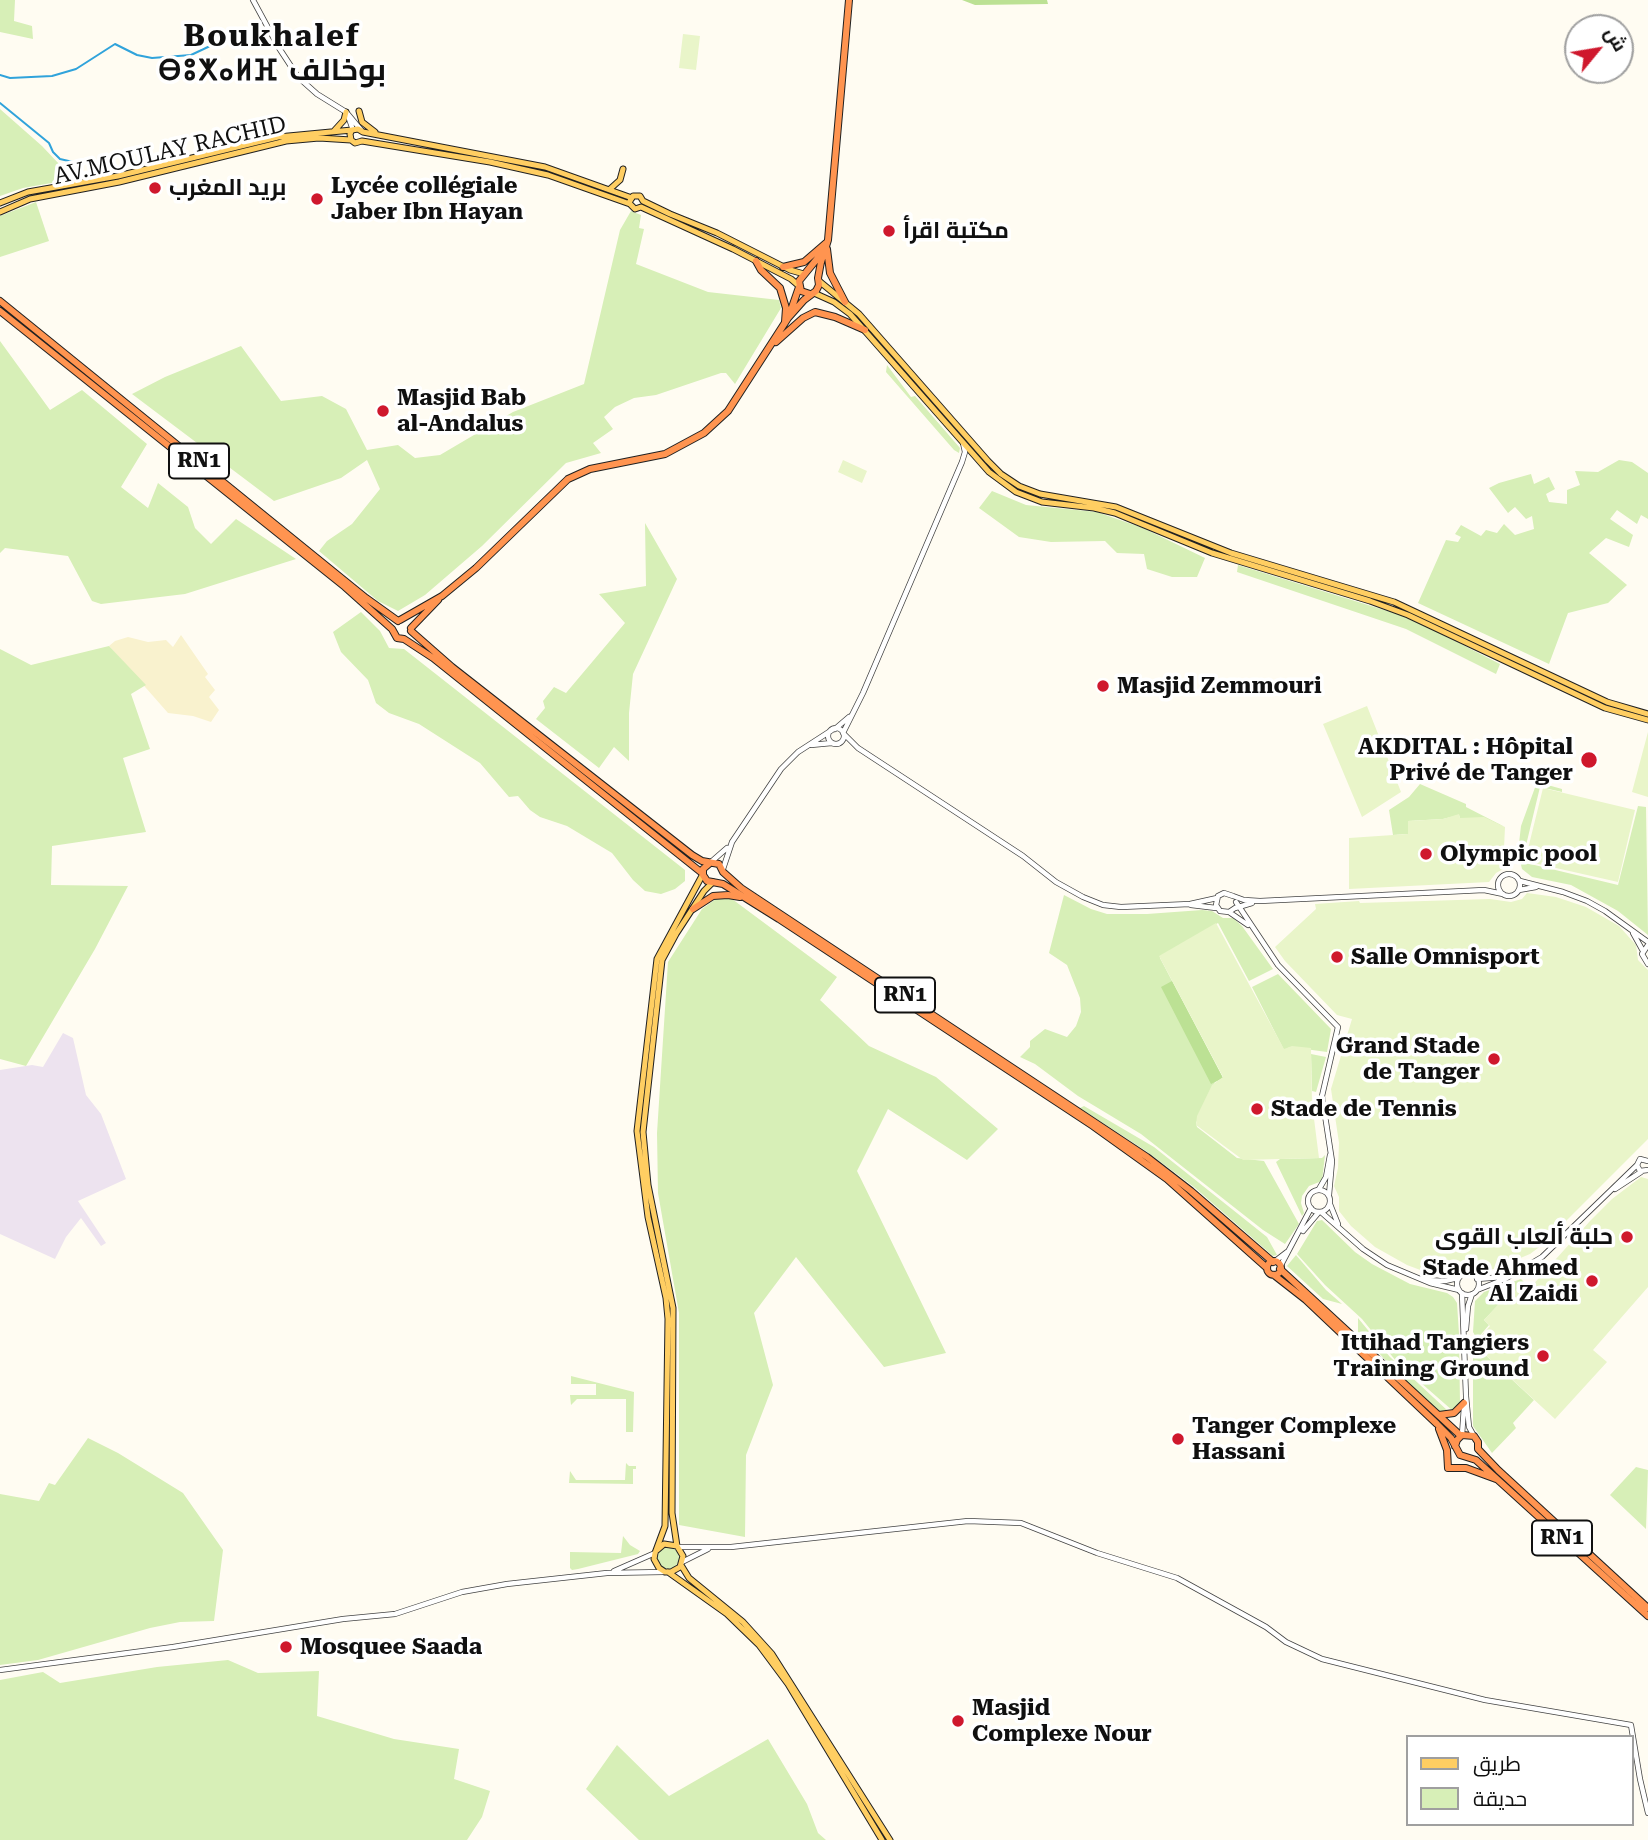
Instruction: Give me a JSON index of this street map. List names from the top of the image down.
{
  "streets": {
    "highway": ["RN1"],
    "main road": ["AV.MOULAY RACHID"]
  },
  "districts": ["Boukhalef ⴱⵓⵅⴰⵍⴼ بوخالف"],
  "places": [
    "بريد المغرب",
    "Lycée collégiale Jaber Ibn Hayan",
    "مكتبة اقرأ",
    "Masjid Bab al-Andalus",
    "Masjid Zemmouri",
    "AKDITAL : Hôpital Privé de Tanger",
    "Olympic pool",
    "Salle Omnisport",
    "Grand Stade de Tanger",
    "Stade de Tennis",
    "حلبة ألعاب القوى",
    "Stade Ahmed Al Zaidi",
    "Ittihad Tangiers Training Ground",
    "Tanger Complexe Hassani",
    "Mosquee Saada",
    "Masjid Complexe Nour"
  ],
  "legend": ["طريق", "حديقة"],
  "north": "top right"
}
